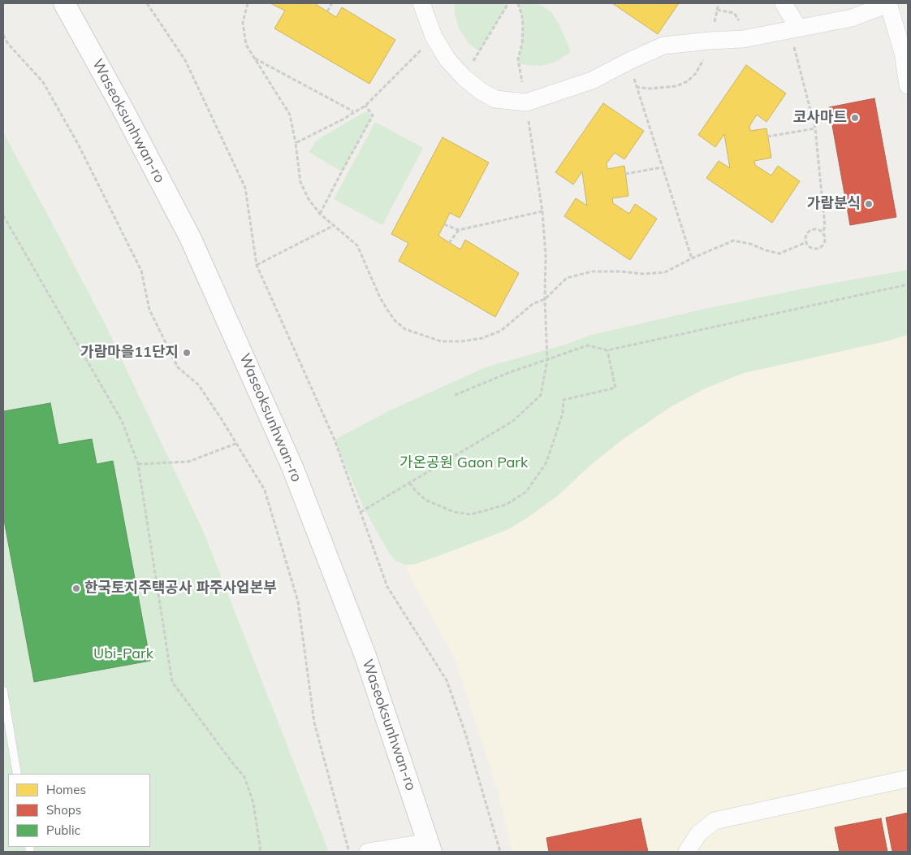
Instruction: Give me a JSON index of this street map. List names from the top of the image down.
{
  "streets": {
    "street": ["Waseoksunhwan-ro"]
  },
  "parks": ["가온공원 Gaon Park", "Ubi-Park"],
  "places": [
    "코사마트",
    "가람분식",
    "가람마을11단지",
    "한국토지주택공사 파주사업본부"
  ],
  "legend": ["Homes", "Shops", "Public"]
}
